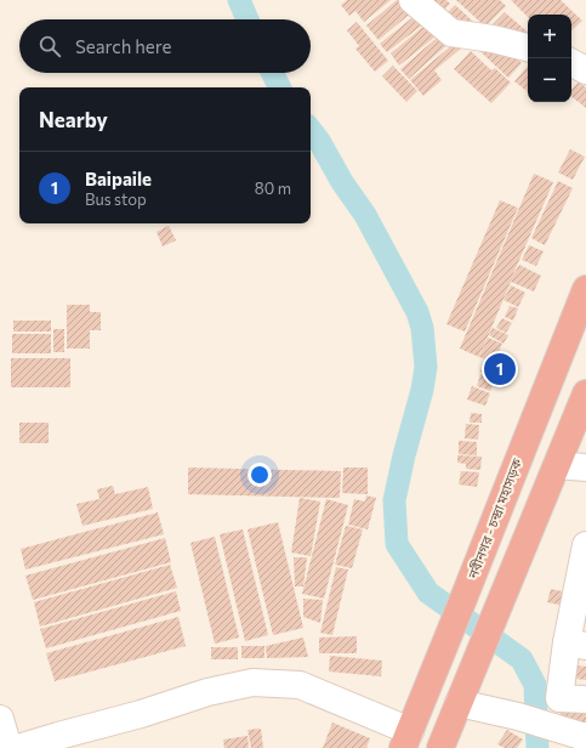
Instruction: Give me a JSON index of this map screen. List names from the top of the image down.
{
  "streets": {
    "highway": ["নবীনগর - চন্দ্রা মহাসড়ক"]
  },
  "page": {
    "map_buttons": ["+", "−"],
    "search": "Search here",
    "heading": "Nearby",
    "list": [
      {
        "mark": "1",
        "name": "Baipaile",
        "note": "Bus stop",
        "value": "80 m"
      }
    ],
    "pins": "1"
  }
}
